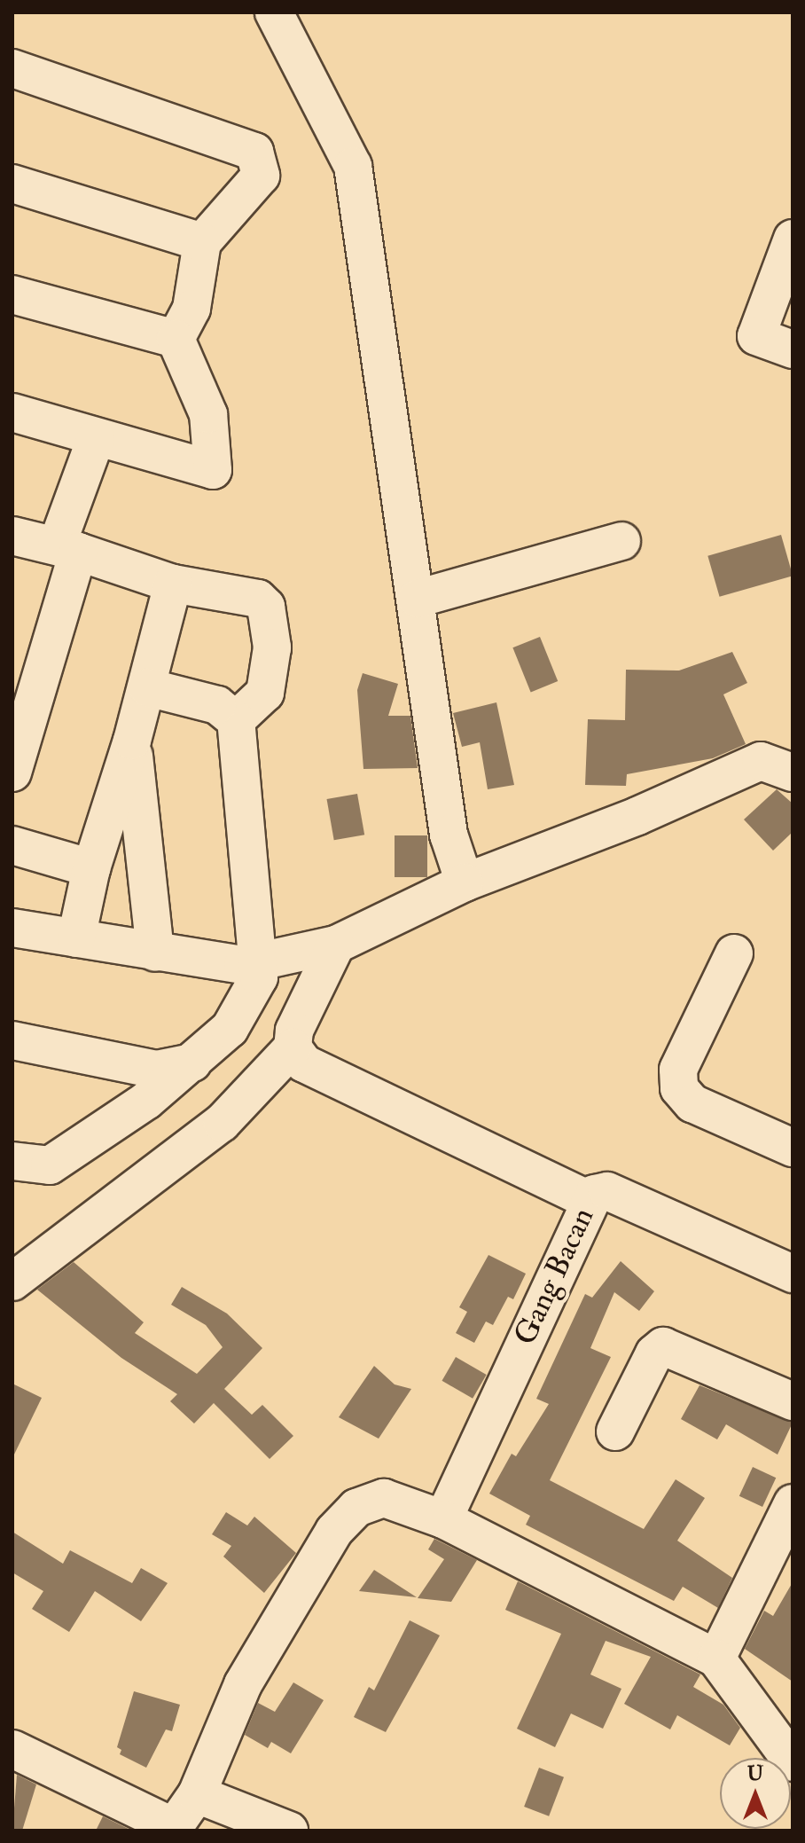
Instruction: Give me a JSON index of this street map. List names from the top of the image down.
{
  "streets": {
    "street": ["Gang Bacan"]
  },
  "north": "top"
}
